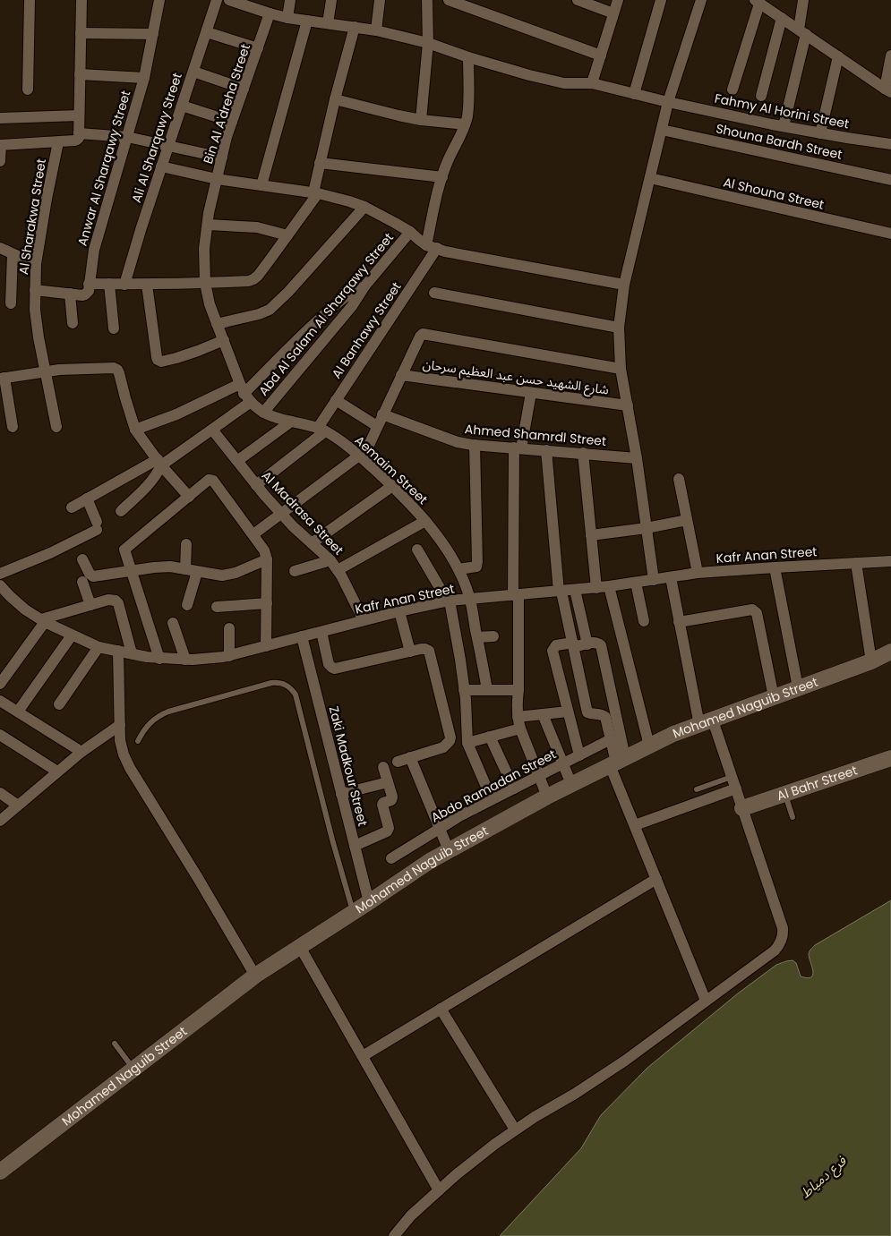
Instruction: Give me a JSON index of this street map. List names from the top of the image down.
{
  "streets": {
    "street": [
      "Bin Al A'dreha Street",
      "Fahmy Al Horini Street",
      "Ali Al Sharqawy Street",
      "Shouna Bardh Street",
      "Anwar Al Sharqawy Street",
      "Al Shouna Street",
      "Al Sharakwa Street",
      "Abd Al Salam Al Sharqawy Street",
      "Al Banhawy Street",
      "شارع الشهيد حسن عبد العظيم سرحان",
      "Ahmed Shamrdl Street",
      "Aemaim Street",
      "Al Madrasa Street",
      "Kafr Anan Street",
      "Mohamed Naguib Street",
      "Zaki Madkour Street",
      "Al Bahr Street",
      "Abdo Ramadan Street"
    ]
  },
  "crossings": [
    ["Bin Al A'dreha Street", "Fahmy Al Horini Street"],
    ["Bin Al A'dreha Street", "Aemaim Street"],
    ["Abd Al Salam Al Sharqawy Street", "Aemaim Street"],
    ["Al Banhawy Street", "Aemaim Street"],
    ["Al Banhawy Street", "Al Madrasa Street"],
    ["Aemaim Street", "Kafr Anan Street"],
    ["Al Madrasa Street", "Kafr Anan Street"],
    ["Kafr Anan Street", "Zaki Madkour Street"],
    ["Mohamed Naguib Street", "Zaki Madkour Street"]
  ],
  "water": ["فرع دمياط"]
}
